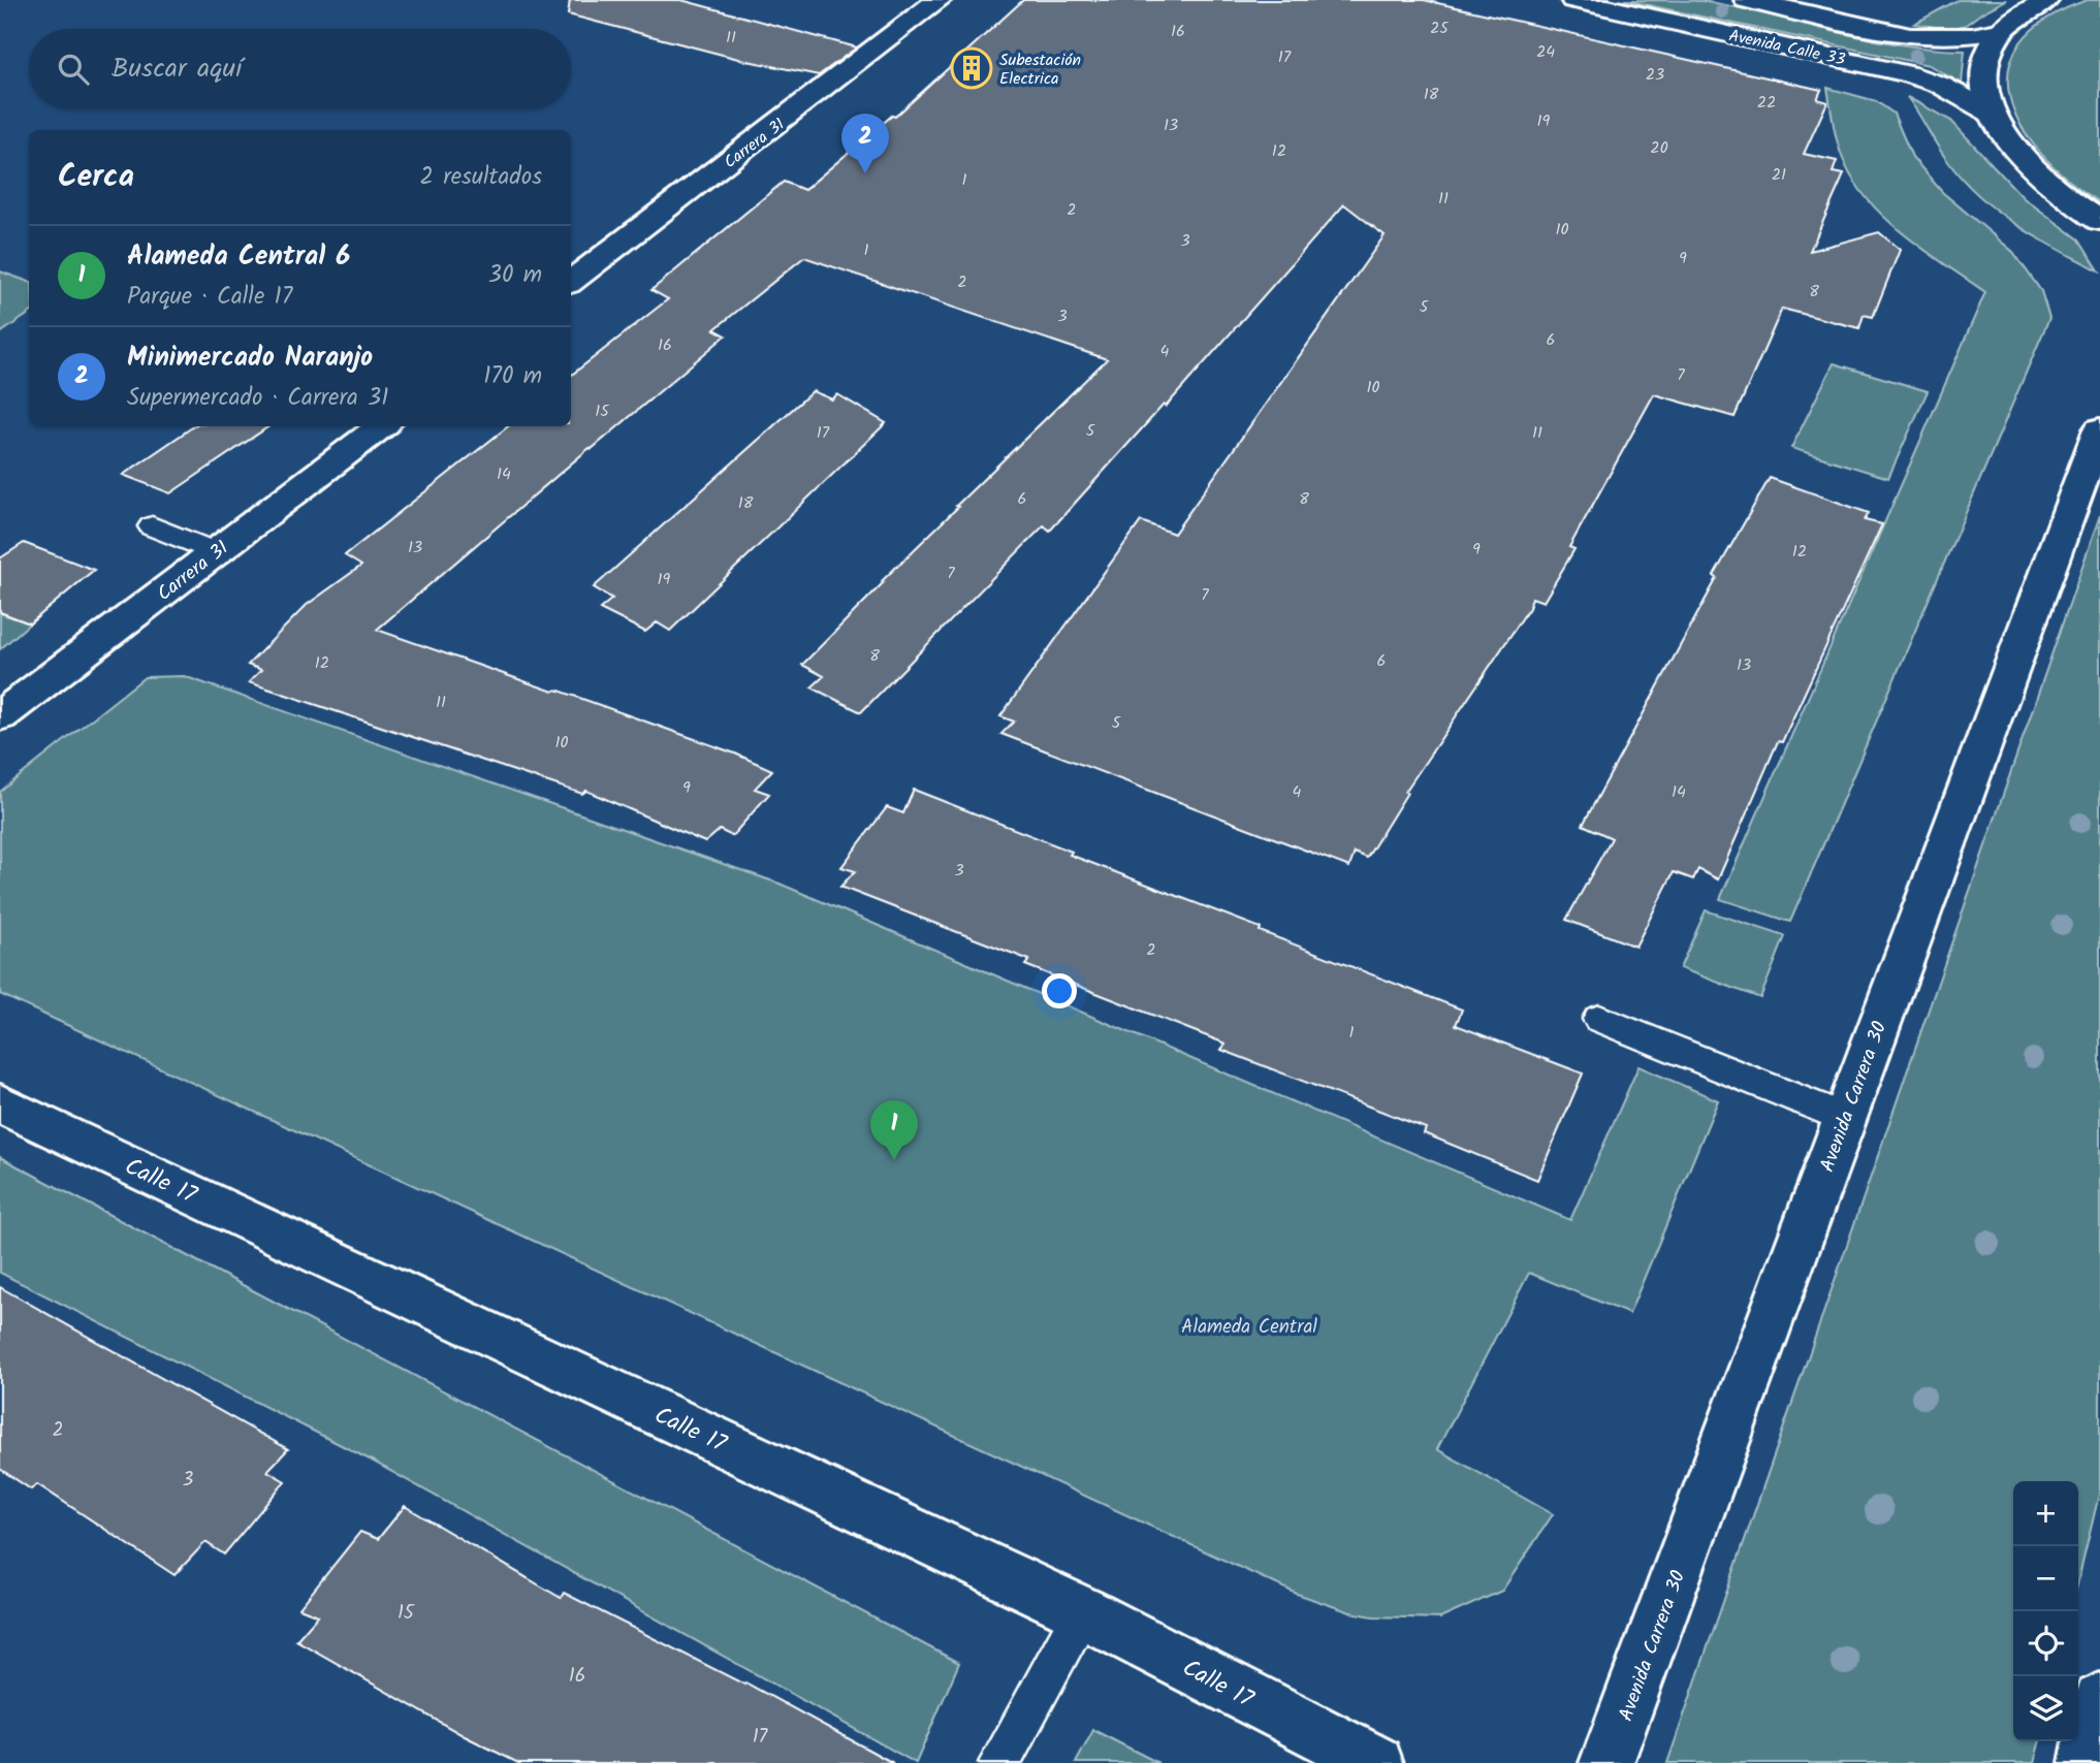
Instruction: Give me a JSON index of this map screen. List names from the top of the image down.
{
  "streets": {
    "main road": [
      "Avenida Calle 33",
      "Carrera 31",
      "Avenida Carrera 30",
      "Calle 17"
    ]
  },
  "parks": ["Alameda Central"],
  "places": {
    "building": ["Subestación Electrica"]
  },
  "house_numbers": [
    "25",
    "16",
    "11",
    "24",
    "17",
    "23",
    "18",
    "22",
    "19",
    "13",
    "20",
    "12",
    "21",
    "1",
    "11",
    "2",
    "10",
    "3",
    "1",
    "9",
    "2",
    "8",
    "5",
    "3",
    "6",
    "16",
    "4",
    "7",
    "10",
    "15",
    "5",
    "17",
    "11",
    "14",
    "6",
    "8",
    "18",
    "13",
    "9",
    "12",
    "7",
    "19",
    "7",
    "8",
    "6",
    "12",
    "13",
    "11",
    "5",
    "10",
    "9",
    "4",
    "14",
    "3",
    "2",
    "1",
    "2",
    "3",
    "15",
    "16",
    "17"
  ],
  "page": {
    "search": "Buscar aquí",
    "pins": ["2", "1"],
    "heading": ["Cerca", "2 resultados"],
    "list": [
      {
        "mark": "1",
        "name": "Alameda Central 6",
        "note": "Parque · Calle 17",
        "value": "30 m"
      },
      {
        "mark": "2",
        "name": "Minimercado Naranjo",
        "note": "Supermercado · Carrera 31",
        "value": "170 m"
      }
    ],
    "map_buttons": ["+", "−"]
  }
}
